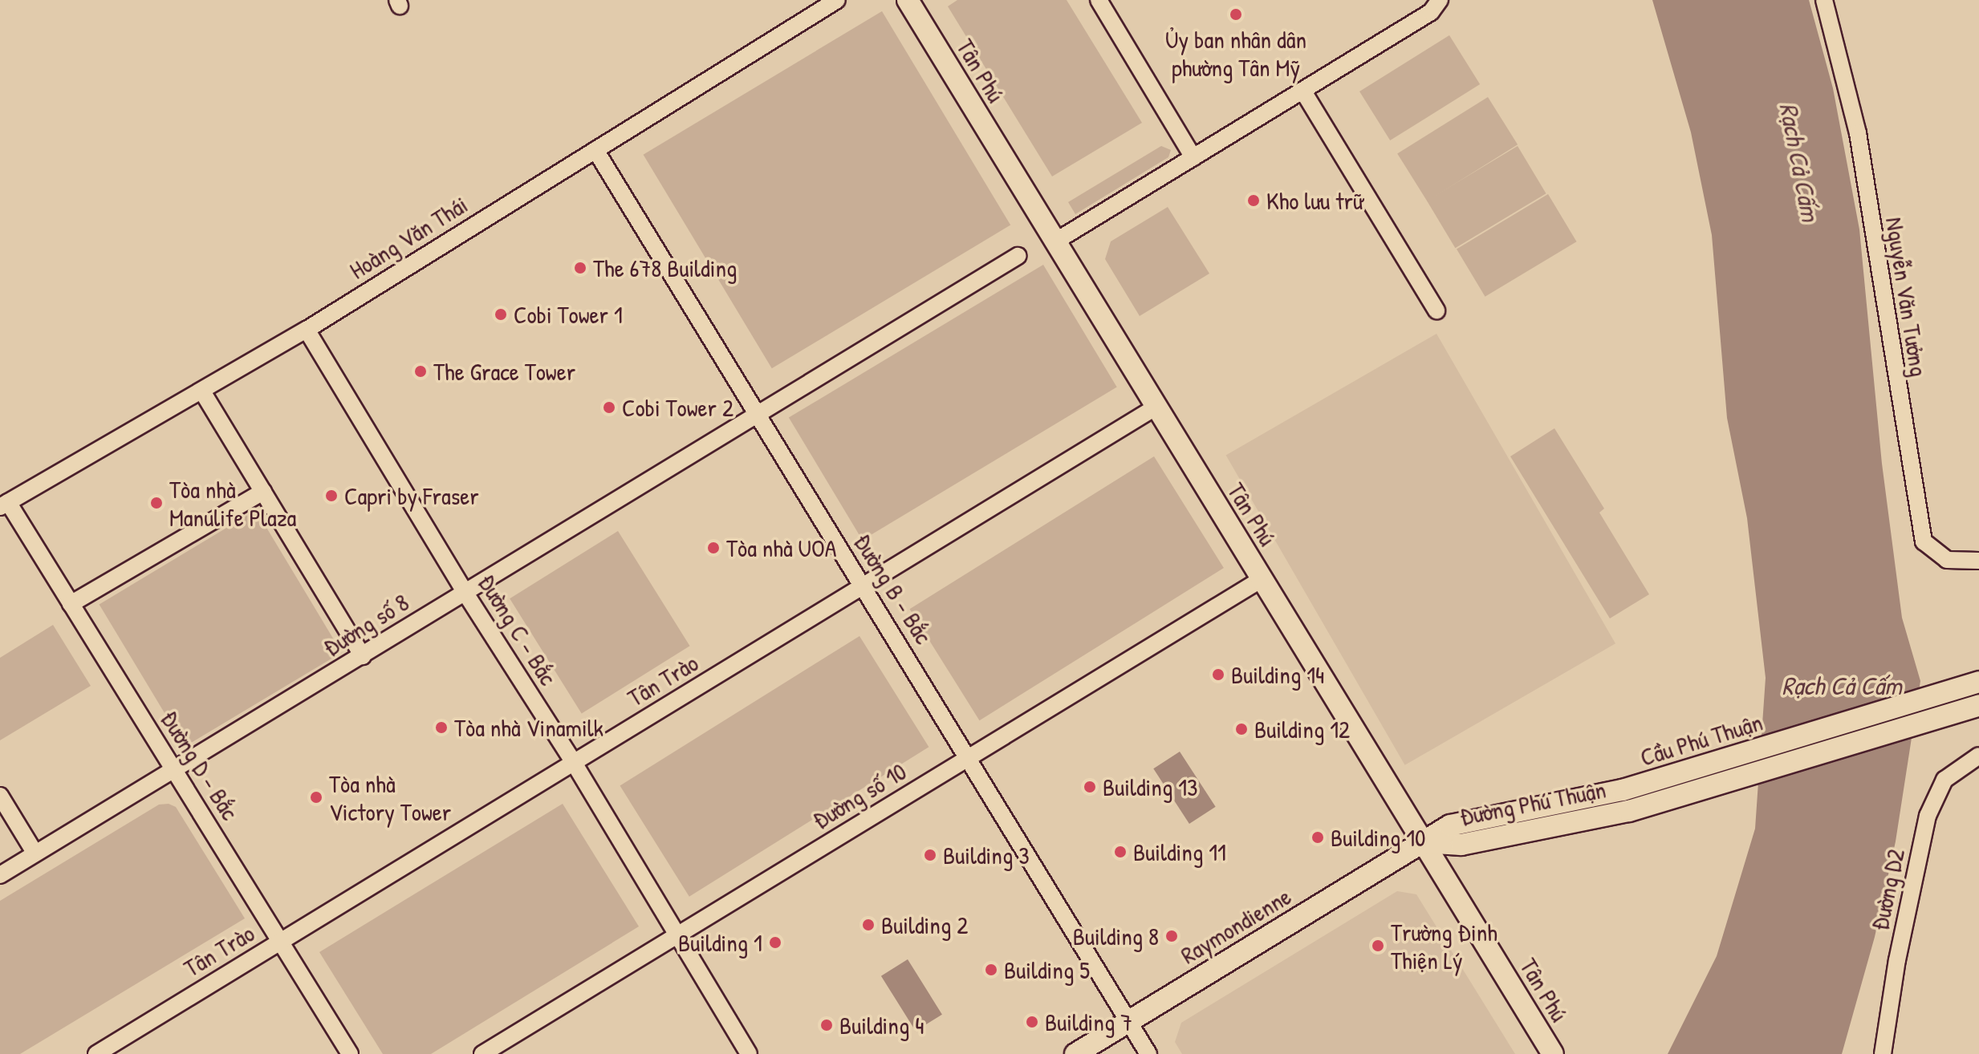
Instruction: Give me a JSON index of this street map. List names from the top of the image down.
{
  "streets": {
    "street": [
      "Tân Phú",
      "Hoàng Văn Thái",
      "Nguyễn Văn Tưởng",
      "Đường B - Bắc",
      "Đường số 8",
      "Đường C - Bắc",
      "Tân Trào",
      "Cầu Phú Thuận",
      "Đường D - Bắc",
      "Đường số 10",
      "Đường Phú Thuận",
      "Đường D2",
      "Raymondienne"
    ]
  },
  "crossings": [
    ["Tân Phú", "Tân Trào"],
    ["Tân Phú", "Đường số 10"],
    ["Tân Phú", "Đường Phú Thuận"],
    ["Tân Phú", "Raymondienne"],
    ["Hoàng Văn Thái", "Đường B - Bắc"],
    ["Hoàng Văn Thái", "Đường C - Bắc"],
    ["Hoàng Văn Thái", "Đường D - Bắc"],
    ["Đường B - Bắc", "Đường số 8"],
    ["Đường B - Bắc", "Tân Trào"],
    ["Đường B - Bắc", "Đường số 10"],
    ["Đường B - Bắc", "Raymondienne"],
    ["Đường số 8", "Đường C - Bắc"],
    ["Đường số 8", "Đường D - Bắc"],
    ["Đường C - Bắc", "Tân Trào"],
    ["Đường C - Bắc", "Đường số 10"],
    ["Tân Trào", "Đường D - Bắc"],
    ["Cầu Phú Thuận", "Đường Phú Thuận"],
    ["Đường Phú Thuận", "Raymondienne"]
  ],
  "water": ["Rạch Cả Cấm"],
  "places": [
    "Ủy ban nhân dân phường Tân Mỹ",
    "Kho lưu trữ",
    "The 678 Building",
    "Cobi Tower 1",
    "The Grace Tower",
    "Cobi Tower 2",
    "Capri by Fraser",
    "Tòa nhà Manulife Plaza",
    "Tòa nhà UOA",
    "Building 14",
    "Tòa nhà Vinamilk",
    "Building 12",
    "Building 13",
    "Tòa nhà Victory Tower",
    "Building 10",
    "Building 11",
    "Building 3",
    "Building 2",
    "Building 8",
    "Building 1",
    "Trường Đinh Thiện Lý",
    "Building 5",
    "Building 7",
    "Building 4"
  ]
}
